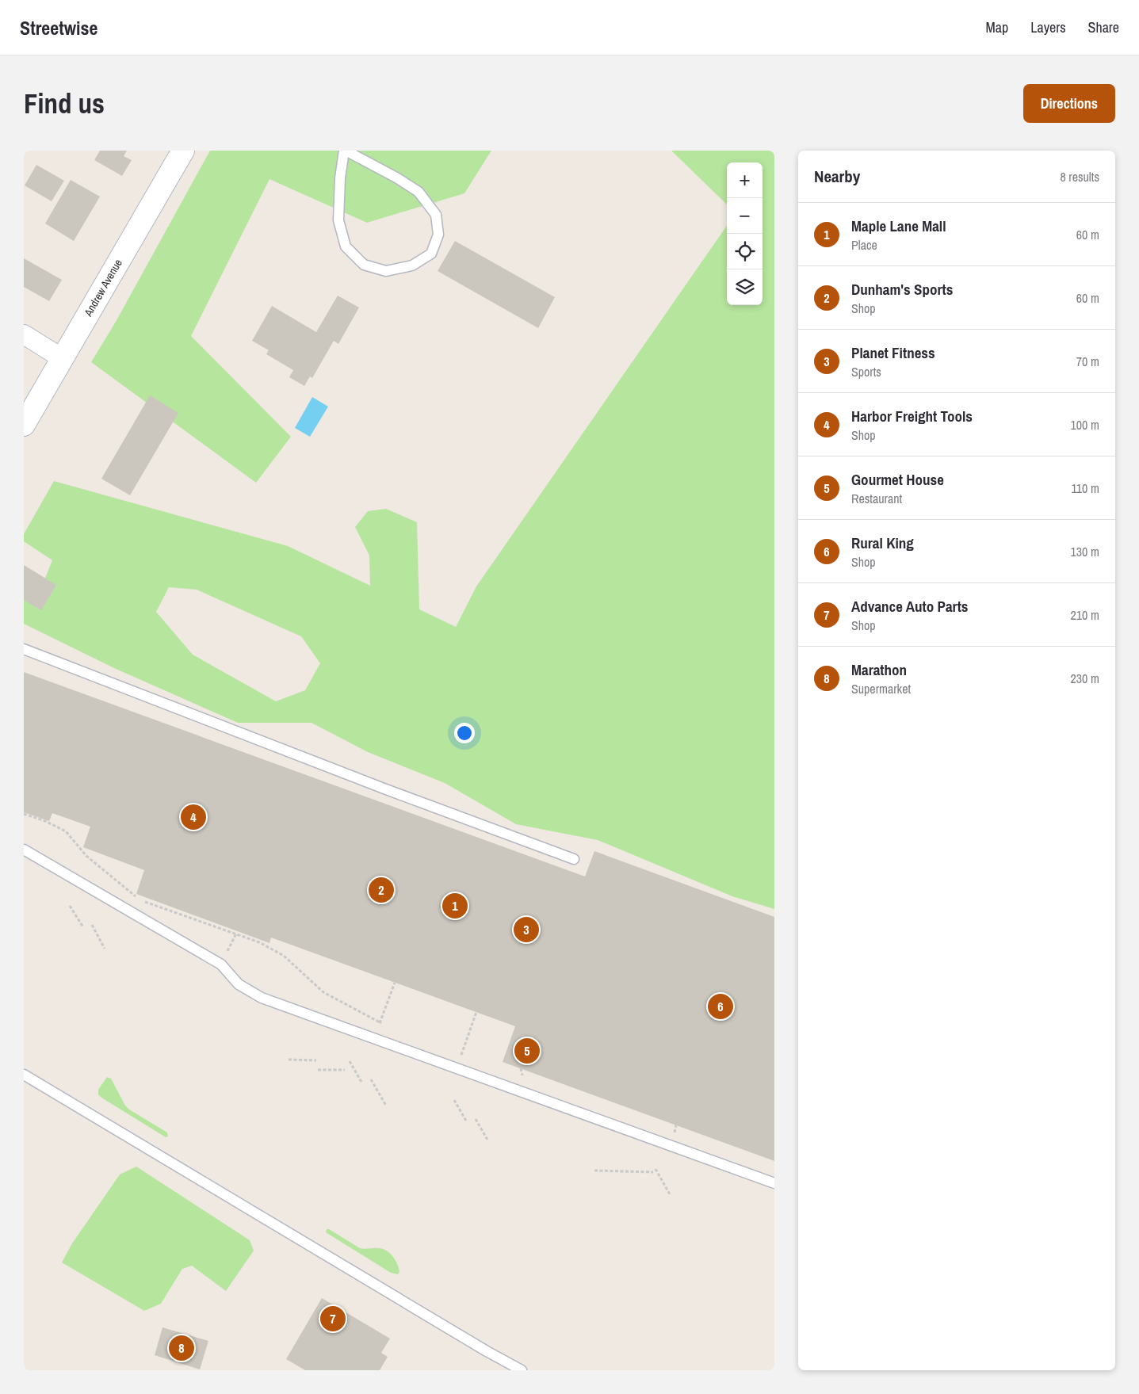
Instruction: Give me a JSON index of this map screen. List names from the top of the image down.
{
  "streets": {
    "street": ["Andrew Avenue"]
  },
  "page": {
    "header": "Streetwise",
    "nav": ["Map", "Layers", "Share"],
    "buttons": "Directions",
    "title": "Find us",
    "heading": ["Nearby", "8 results"],
    "map_buttons": ["+", "−"],
    "list": [
      {
        "mark": "1",
        "name": "Maple Lane Mall",
        "note": "Place",
        "value": "60 m"
      },
      {
        "mark": "2",
        "name": "Dunham's Sports",
        "note": "Shop",
        "value": "60 m"
      },
      {
        "mark": "3",
        "name": "Planet Fitness",
        "note": "Sports",
        "value": "70 m"
      },
      {
        "mark": "4",
        "name": "Harbor Freight Tools",
        "note": "Shop",
        "value": "100 m"
      },
      {
        "mark": "5",
        "name": "Gourmet House",
        "note": "Restaurant",
        "value": "110 m"
      },
      {
        "mark": "6",
        "name": "Rural King",
        "note": "Shop",
        "value": "130 m"
      },
      {
        "mark": "7",
        "name": "Advance Auto Parts",
        "note": "Shop",
        "value": "210 m"
      },
      {
        "mark": "8",
        "name": "Marathon",
        "note": "Supermarket",
        "value": "230 m"
      }
    ],
    "pins": [
      "4",
      "2",
      "1",
      "3",
      "6",
      "5",
      "7",
      "8"
    ]
  }
}
